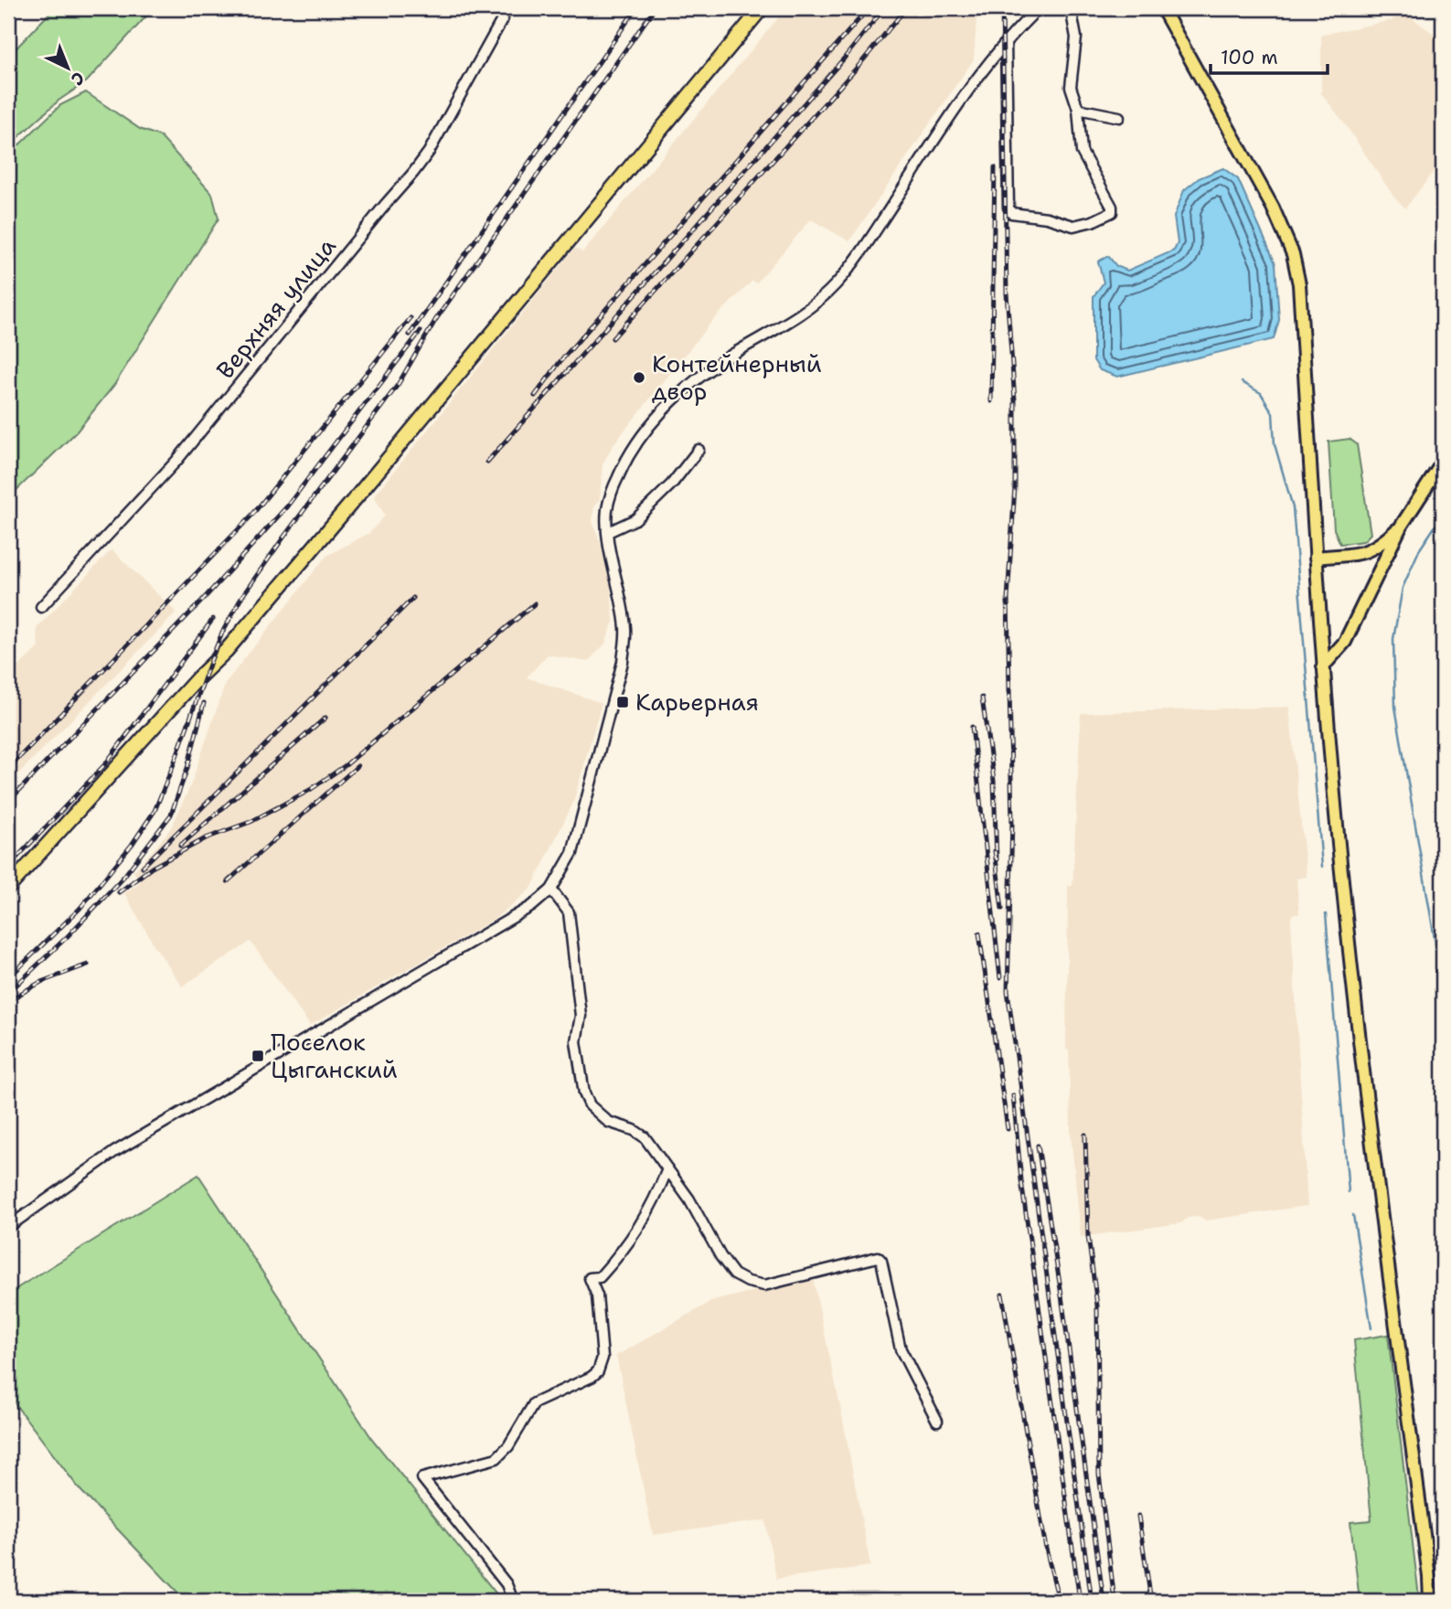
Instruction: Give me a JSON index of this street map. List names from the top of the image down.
{
  "streets": {
    "street": ["Верхняя улица"]
  },
  "places": {
    "other": ["Контейнерный двор"],
    "transit": ["Карьерная", "Поселок Цыганский"]
  },
  "scale_bar": "100 m",
  "north": "bottom right"
}
